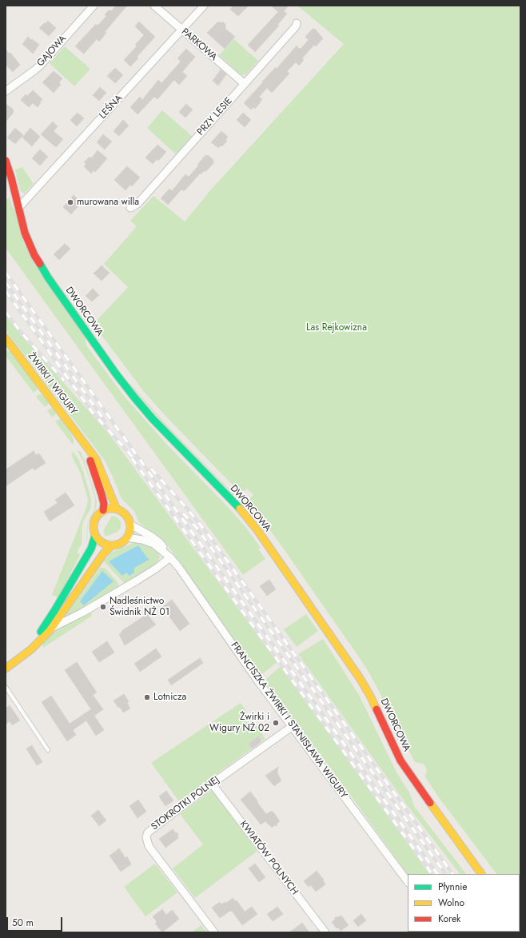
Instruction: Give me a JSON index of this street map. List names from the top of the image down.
{
  "streets": {
    "street": [
      "PARKOWA",
      "GAJOWA",
      "LEŚNA",
      "PRZY LESIE",
      "DWORCOWA",
      "ŻWIRKI I WIGURY",
      "FRANCISZKA ŻWIRKI I STANISŁAWA WIGURY",
      "STOKROTKI POLNEJ",
      "KWIATÓW POLNYCH"
    ]
  },
  "crossings": [
    ["PARKOWA", "LEŚNA"],
    ["PARKOWA", "PRZY LESIE"],
    ["LEŚNA", "DWORCOWA"],
    ["FRANCISZKA ŻWIRKI I STANISŁAWA WIGURY", "STOKROTKI POLNEJ"],
    ["STOKROTKI POLNEJ", "KWIATÓW POLNYCH"]
  ],
  "parks": ["Las Rejkowizna"],
  "places": [
    "murowana willa",
    "Nadleśnictwo Świdnik NŻ 01",
    "Lotnicza",
    "Żwirki i Wigury NŻ 02"
  ],
  "legend": ["Płynnie", "Wolno", "Korek"],
  "scale_bar": "50 m"
}
